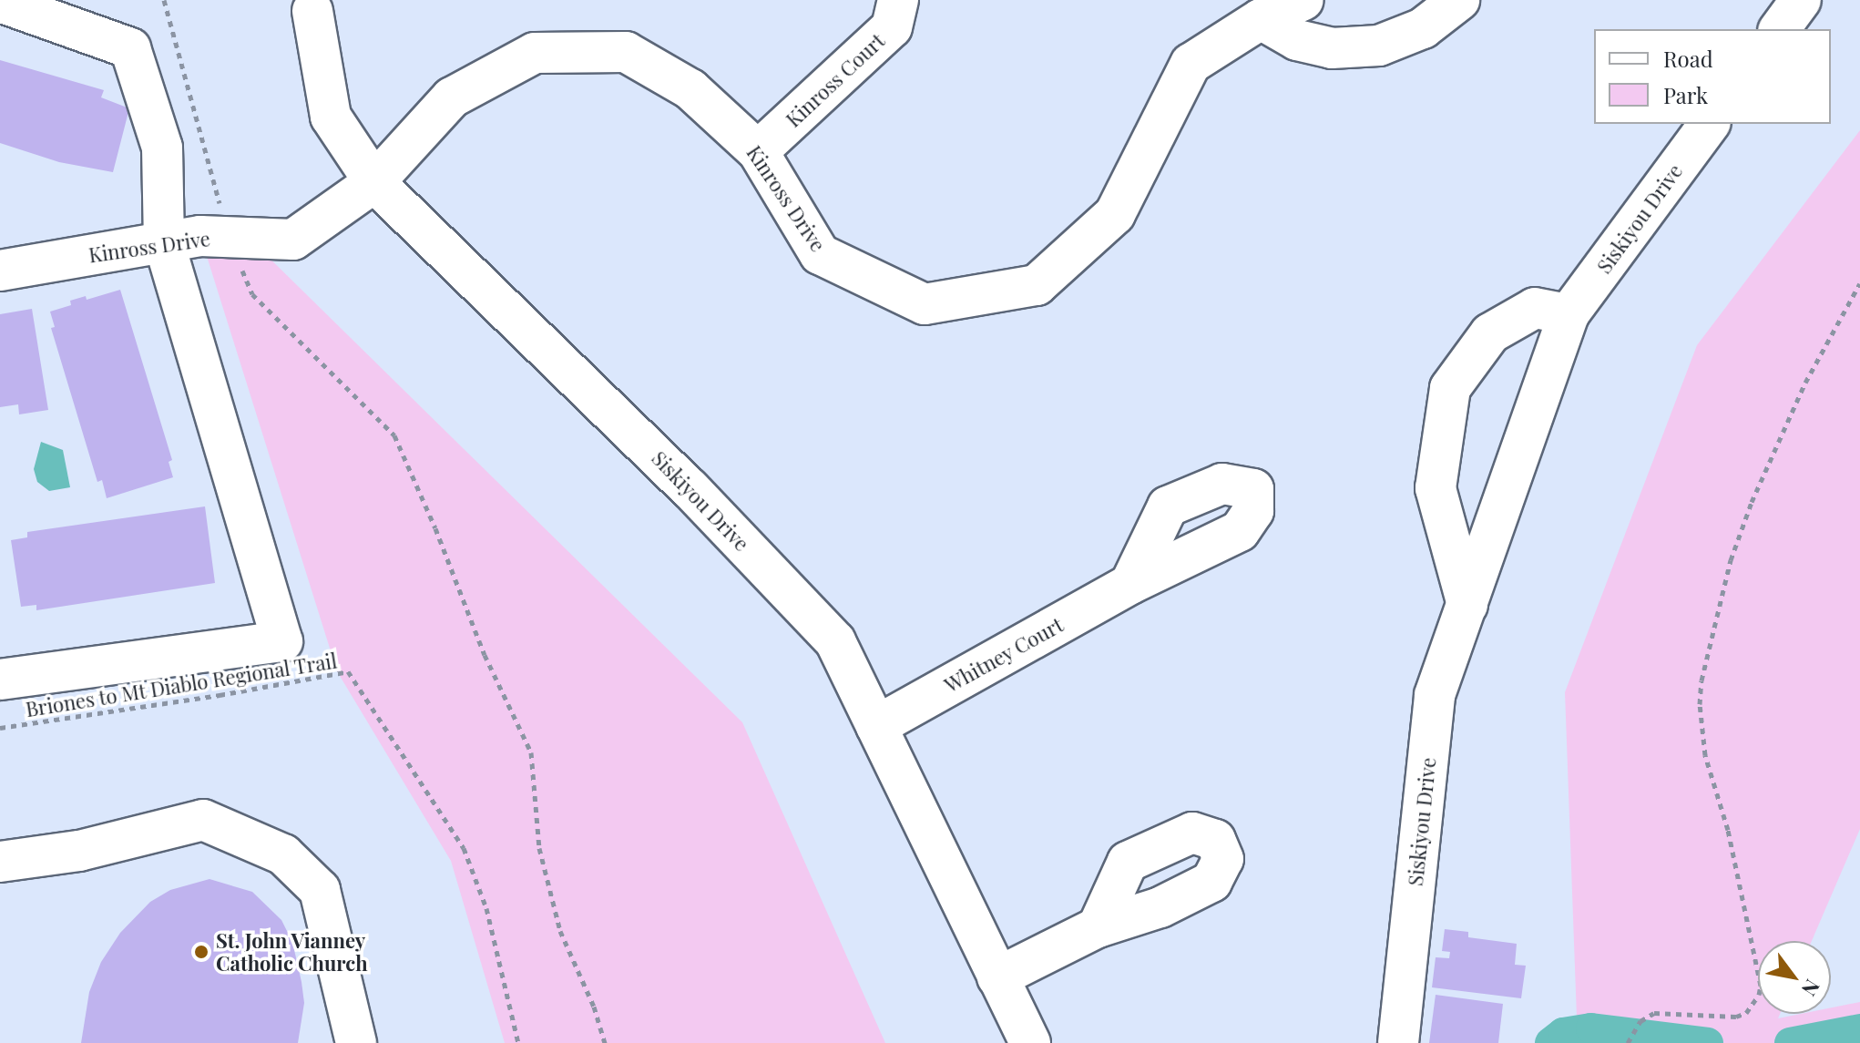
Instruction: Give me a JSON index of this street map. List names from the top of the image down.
{
  "streets": {
    "street": [
      "Kinross Court",
      "Kinross Drive",
      "Siskiyou Drive",
      "Whitney Court"
    ],
    "path": ["Briones to Mt Diablo Regional Trail"]
  },
  "crossings": [
    ["Kinross Court", "Kinross Drive"],
    ["Kinross Drive", "Siskiyou Drive"],
    ["Siskiyou Drive", "Whitney Court"]
  ],
  "places": ["St. John Vianney Catholic Church"],
  "legend": ["Road", "Park"],
  "north": "bottom right"
}
